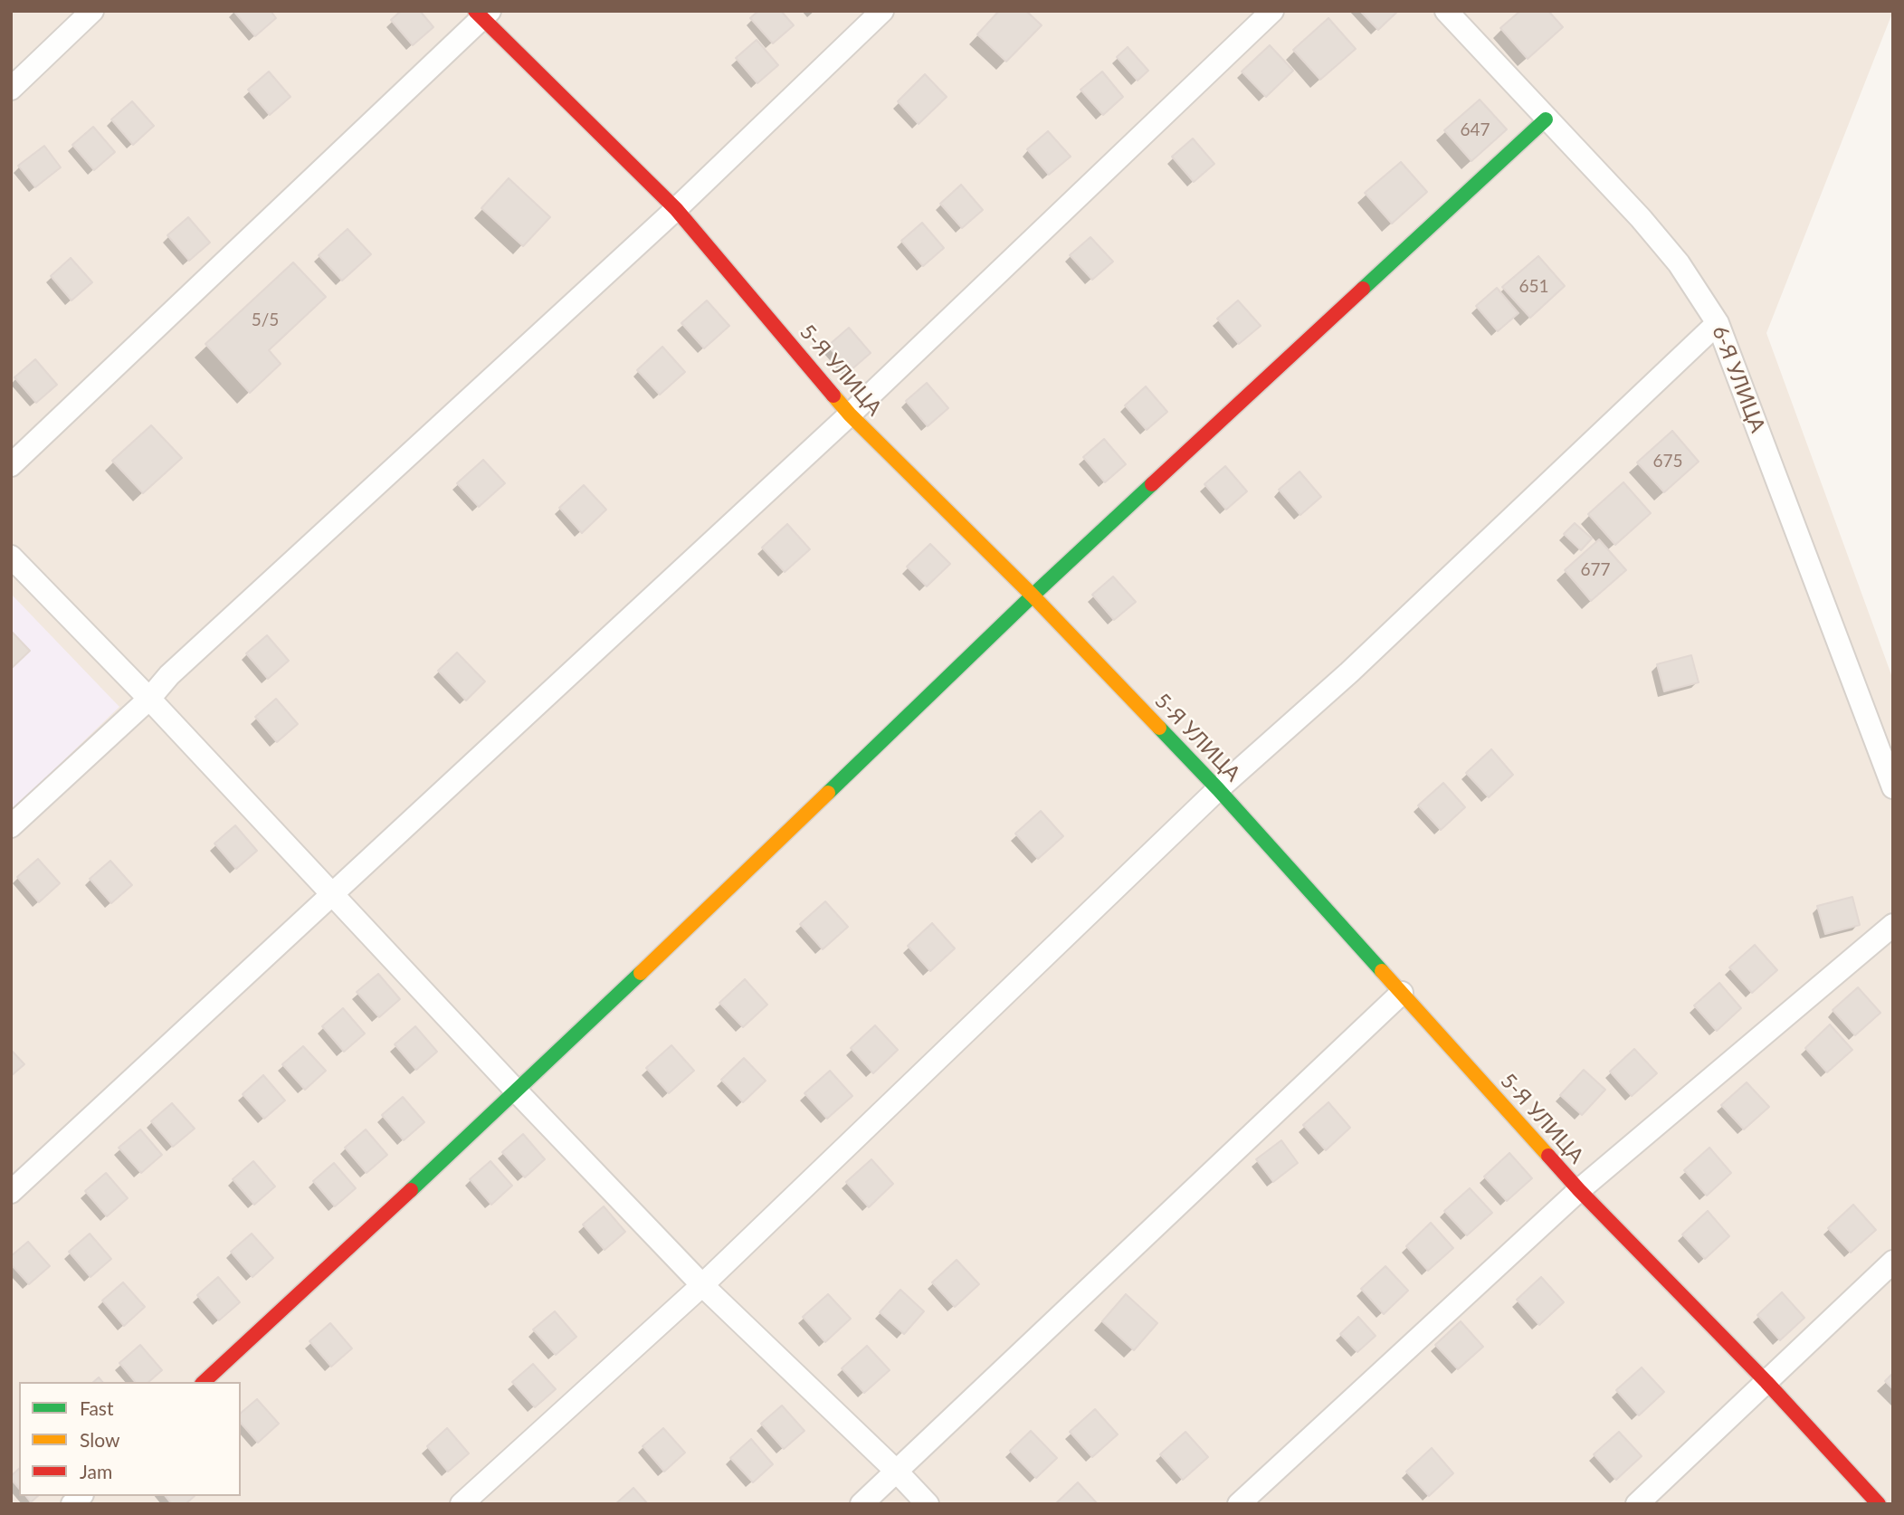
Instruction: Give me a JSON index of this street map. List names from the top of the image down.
{
  "streets": {
    "street": ["5-Я УЛИЦА", "6-Я УЛИЦА"]
  },
  "house_numbers": [
    "647",
    "651",
    "5/5",
    "675",
    "677"
  ],
  "legend": ["Fast", "Slow", "Jam"]
}
